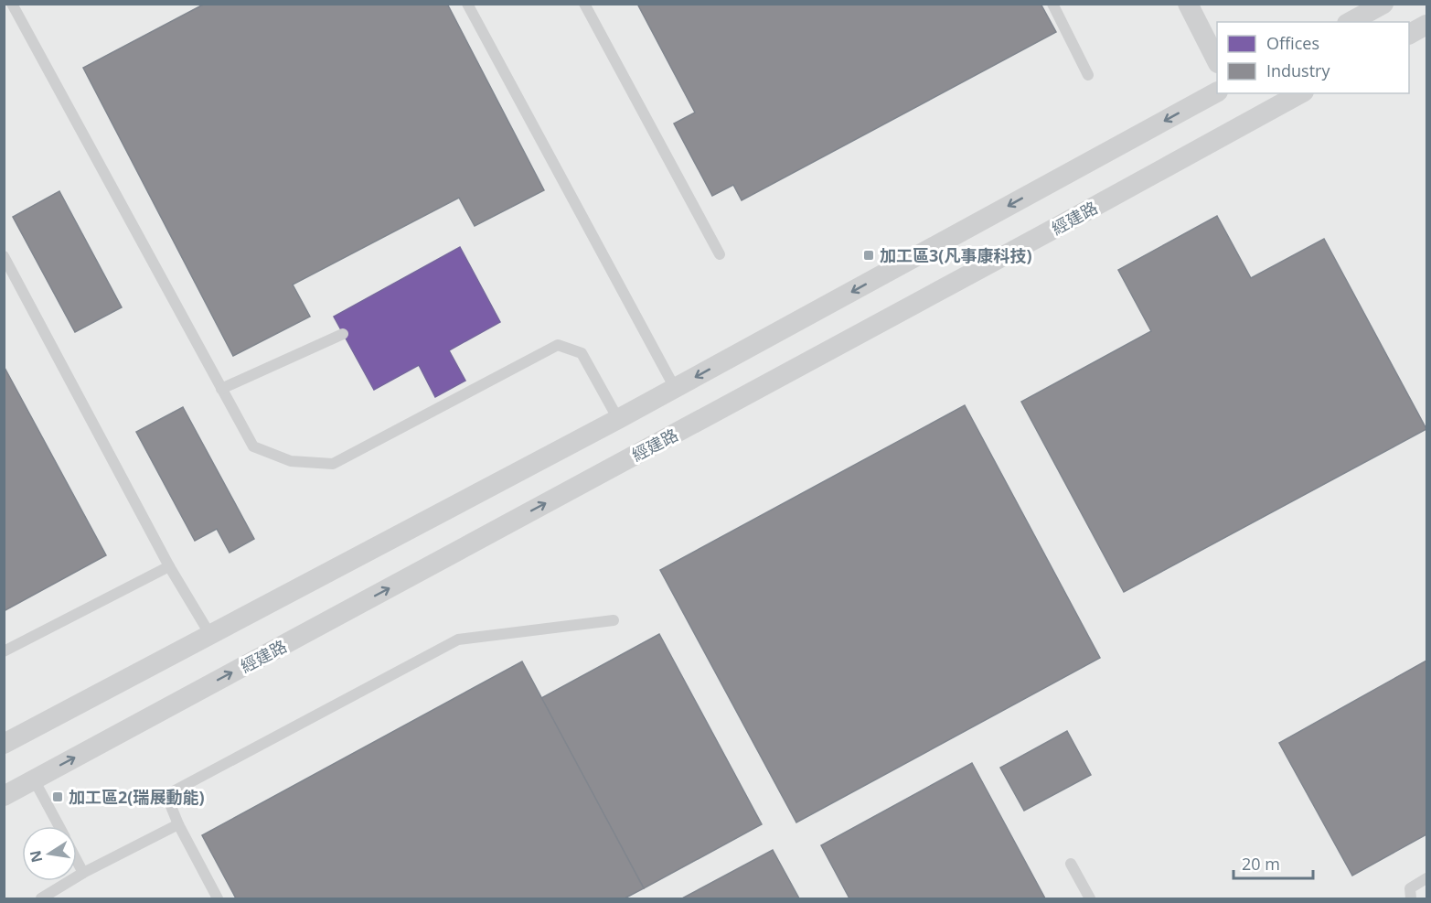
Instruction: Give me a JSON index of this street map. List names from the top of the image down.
{
  "streets": {
    "street": ["經建路"]
  },
  "places": {
    "transit": ["加工區3(凡事康科技)", "加工區2(瑞展動能)"]
  },
  "legend": ["Offices", "Industry"],
  "scale_bar": "20 m",
  "north": "left"
}
